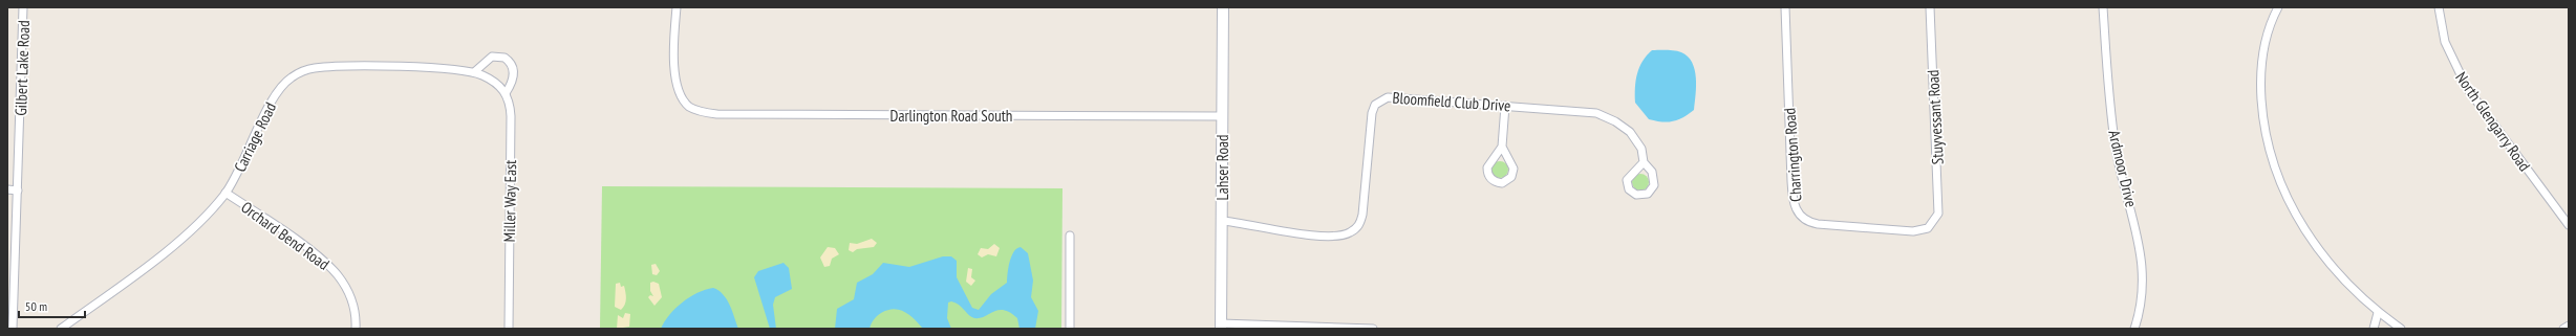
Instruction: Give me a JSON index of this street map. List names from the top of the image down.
{
  "streets": {
    "street": [
      "Gilbert Lake Road",
      "Bloomfield Club Drive",
      "Darlington Road South",
      "Stuyvessant Road",
      "North Glengarry Road",
      "Carriage Road",
      "Charrington Road",
      "Lahser Road",
      "Ardmoor Drive",
      "Miller Way East",
      "Orchard Bend Road"
    ]
  },
  "crossings": [
    ["Bloomfield Club Drive", "Lahser Road"],
    ["Darlington Road South", "Lahser Road"],
    ["Stuyvessant Road", "Charrington Road"],
    ["Carriage Road", "Miller Way East"],
    ["Carriage Road", "Orchard Bend Road"]
  ],
  "scale_bar": "50 m"
}
